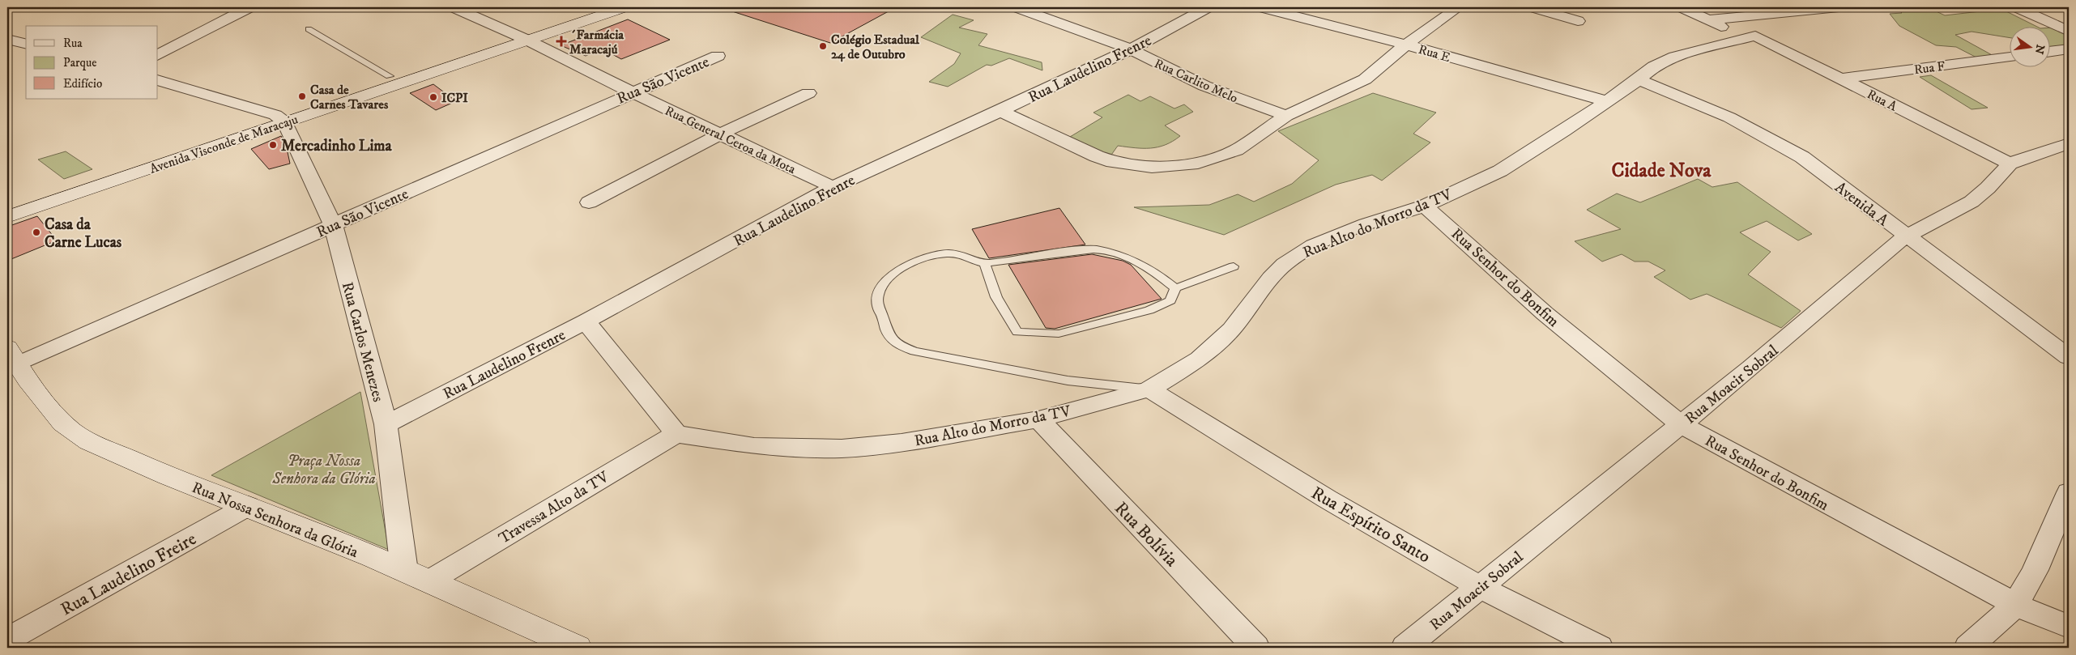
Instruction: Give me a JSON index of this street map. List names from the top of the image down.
{
  "streets": {
    "main road": ["Avenida Visconde de Maracaju", "Rua Nossa Senhora da Glória"],
    "street": [
      "Rua E",
      "Rua F",
      "Rua Laudelino Frenre",
      "Rua São Vicente",
      "Rua Carlito Melo",
      "Rua A",
      "Rua General Ceroa da Mota",
      "Avenida A",
      "Rua Alto do Morro da TV",
      "Rua Senhor do Bonfim",
      "Rua Carlos Menezes",
      "Rua Moacir Sobral",
      "Travessa Alto da TV",
      "Rua Espírito Santo",
      "Rua Bolívia",
      "Rua Laudelino Freire"
    ]
  },
  "crossings": [
    ["Rua E", "Rua Alto do Morro da TV"],
    ["Rua F", "Rua A"],
    ["Rua Laudelino Frenre", "Rua Carlito Melo"],
    ["Rua Laudelino Frenre", "Rua General Ceroa da Mota"],
    ["Rua Laudelino Frenre", "Rua Carlos Menezes"],
    ["Rua São Vicente", "Rua General Ceroa da Mota"],
    ["Rua São Vicente", "Rua Carlos Menezes"],
    ["Rua São Vicente", "Rua Nossa Senhora da Glória"],
    ["Rua A", "Rua Alto do Morro da TV"],
    ["Rua A", "Rua Moacir Sobral"],
    ["Rua General Ceroa da Mota", "Avenida Visconde de Maracaju"],
    ["Avenida Visconde de Maracaju", "Rua Carlos Menezes"],
    ["Avenida A", "Rua Alto do Morro da TV"],
    ["Avenida A", "Rua Moacir Sobral"],
    ["Rua Alto do Morro da TV", "Rua Senhor do Bonfim"],
    ["Rua Alto do Morro da TV", "Travessa Alto da TV"],
    ["Rua Alto do Morro da TV", "Rua Espírito Santo"],
    ["Rua Alto do Morro da TV", "Rua Bolívia"],
    ["Rua Senhor do Bonfim", "Rua Moacir Sobral"],
    ["Rua Carlos Menezes", "Rua Nossa Senhora da Glória"],
    ["Rua Moacir Sobral", "Rua Espírito Santo"],
    ["Travessa Alto da TV", "Rua Nossa Senhora da Glória"],
    ["Rua Nossa Senhora da Glória", "Rua Laudelino Freire"]
  ],
  "districts": ["Cidade Nova"],
  "parks": ["Praça Nossa Senhora da Glória"],
  "places": {
    "health": ["´Farmácia Maracajú"],
    "other": [
      "Colégio Estadual 24 de Outubro",
      "Casa de Carnes Tavares",
      "ICPI",
      "Mercadinho Lima",
      "Casa da Carne Lucas"
    ]
  },
  "legend": ["Rua", "Parque", "Edifício"],
  "north": "right"
}
